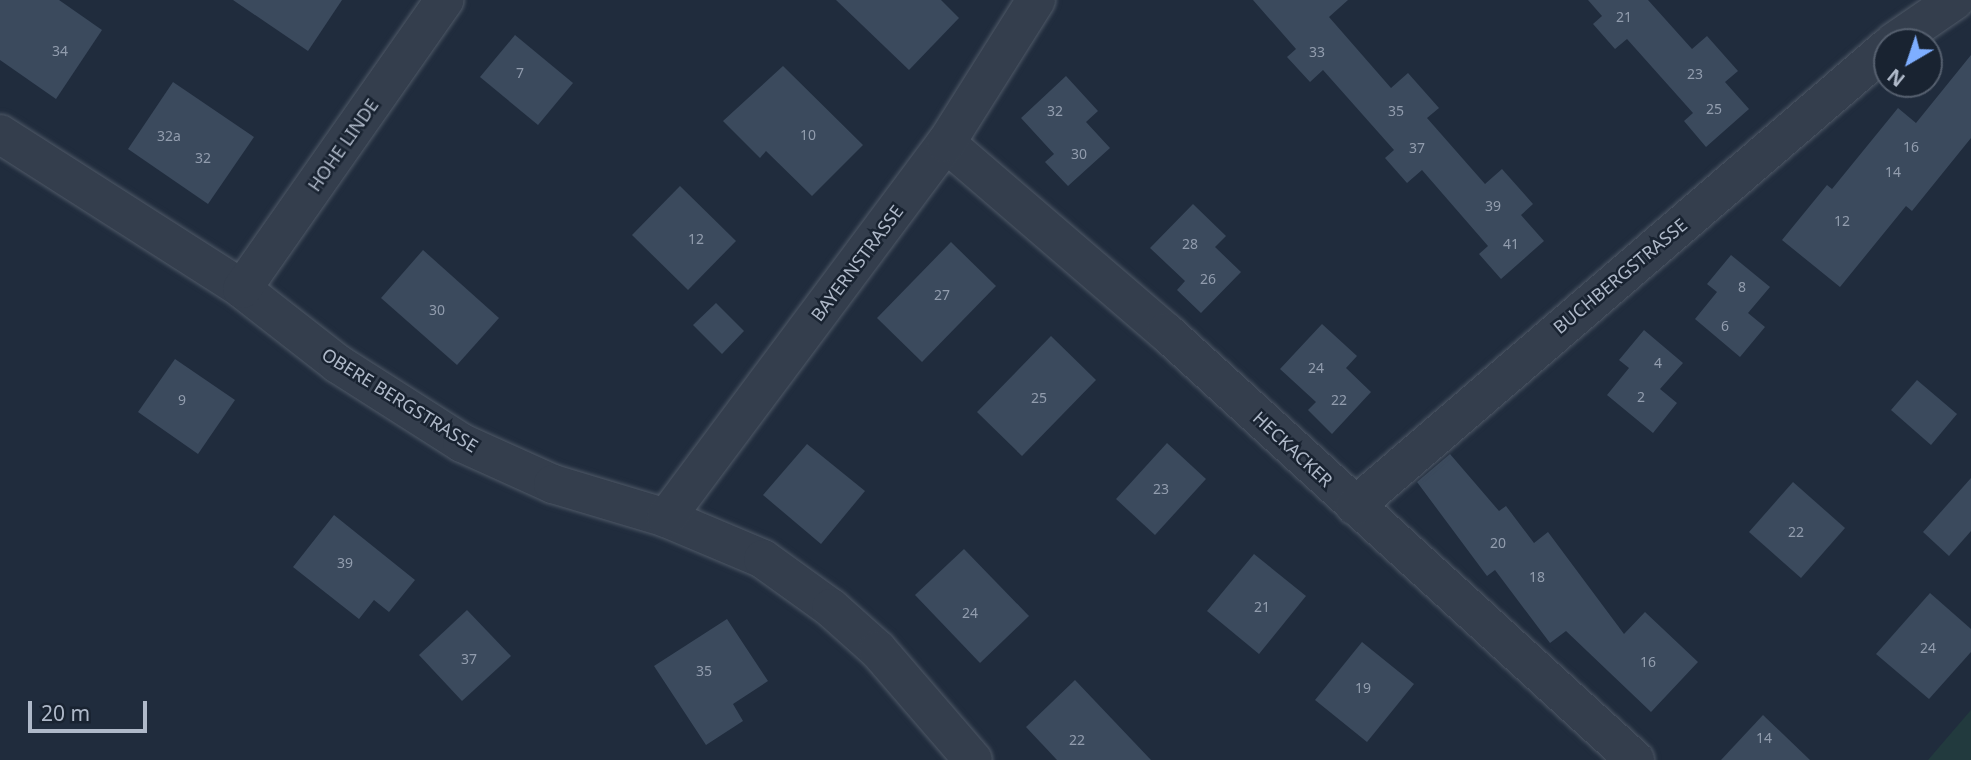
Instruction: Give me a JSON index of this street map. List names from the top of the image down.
{
  "streets": {
    "street": [
      "HOHE LINDE",
      "BAYERNSTRASSE",
      "BUCHBERGSTRASSE",
      "OBERE BERGSTRASSE",
      "HECKACKER"
    ]
  },
  "crossings": [
    ["HOHE LINDE", "OBERE BERGSTRASSE"],
    ["BAYERNSTRASSE", "OBERE BERGSTRASSE"],
    ["BAYERNSTRASSE", "HECKACKER"],
    ["BUCHBERGSTRASSE", "HECKACKER"]
  ],
  "house_numbers": [
    "21",
    "34",
    "33",
    "7",
    "23",
    "25",
    "32",
    "35",
    "10",
    "32a",
    "16",
    "37",
    "30",
    "32",
    "14",
    "39",
    "12",
    "12",
    "28",
    "41",
    "26",
    "8",
    "27",
    "30",
    "6",
    "4",
    "24",
    "2",
    "25",
    "9",
    "22",
    "23",
    "22",
    "20",
    "39",
    "18",
    "21",
    "24",
    "24",
    "37",
    "16",
    "35",
    "19",
    "14",
    "22"
  ],
  "scale_bar": "20 m",
  "north": "bottom left"
}
